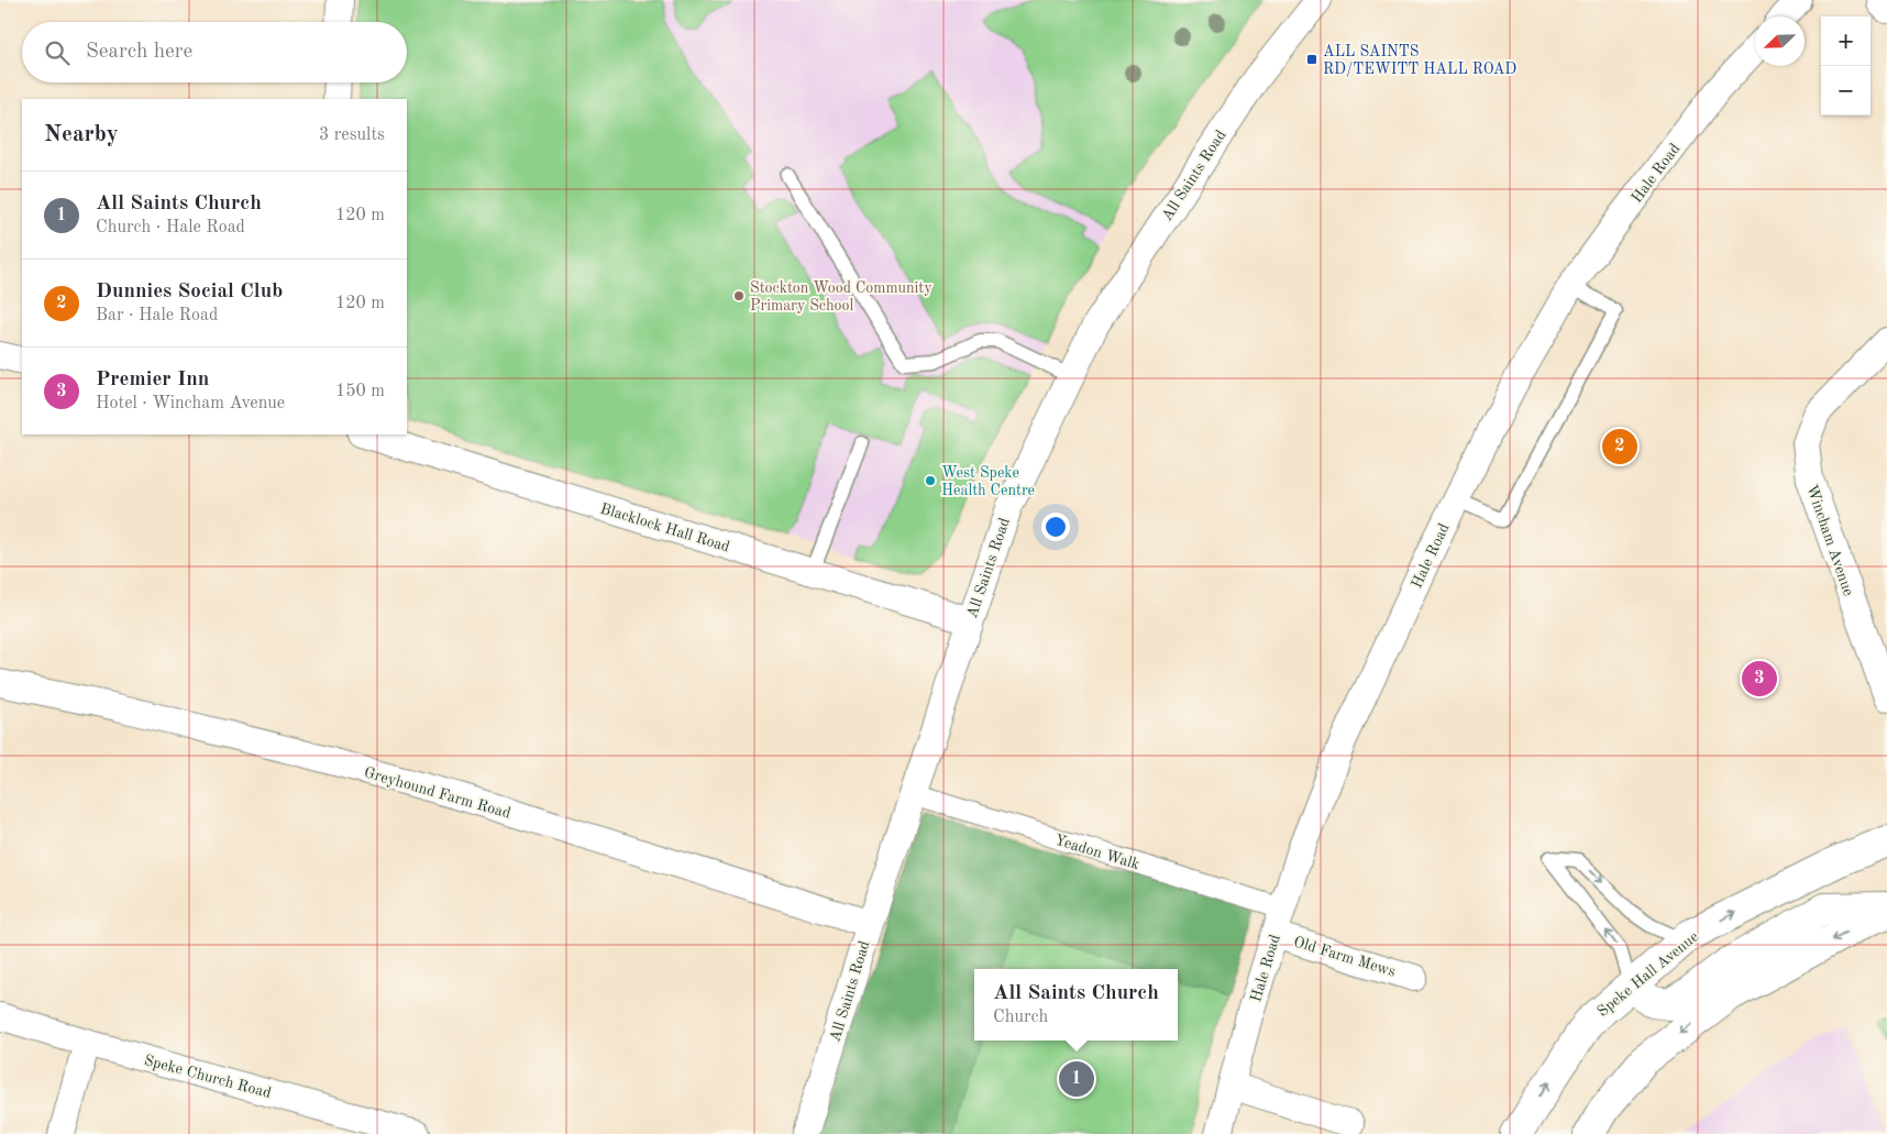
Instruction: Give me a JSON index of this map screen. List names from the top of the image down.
{
  "streets": {
    "street": [
      "Hale Road",
      "All Saints Road",
      "Blacklock Hall Road",
      "Wincham Avenue",
      "Greyhound Farm Road",
      "Yeadon Walk",
      "Old Farm Mews",
      "Speke Hall Avenue",
      "Speke Church Road"
    ]
  },
  "crossings": [
    ["Hale Road", "Yeadon Walk"],
    ["Hale Road", "Old Farm Mews"],
    ["All Saints Road", "Blacklock Hall Road"],
    ["All Saints Road", "Greyhound Farm Road"],
    ["All Saints Road", "Yeadon Walk"]
  ],
  "places": {
    "transit": ["ALL SAINTS RD/TEWITT HALL ROAD"],
    "other": ["Stockton Wood Community Primary School", "West Speke Health Centre"]
  },
  "north": "bottom left",
  "page": {
    "map_buttons": ["+", "−"],
    "search": "Search here",
    "heading": ["Nearby", "3 results"],
    "list": [
      {
        "mark": "1",
        "name": "All Saints Church",
        "note": "Church · Hale Road",
        "value": "120 m"
      },
      {
        "mark": "2",
        "name": "Dunnies Social Club",
        "note": "Bar · Hale Road",
        "value": "120 m"
      },
      {
        "mark": "3",
        "name": "Premier Inn",
        "note": "Hotel · Wincham Avenue",
        "value": "150 m"
      }
    ],
    "pins": ["2", "3", "1"],
    "popup": ["All Saints Church", "Church"]
  }
}
